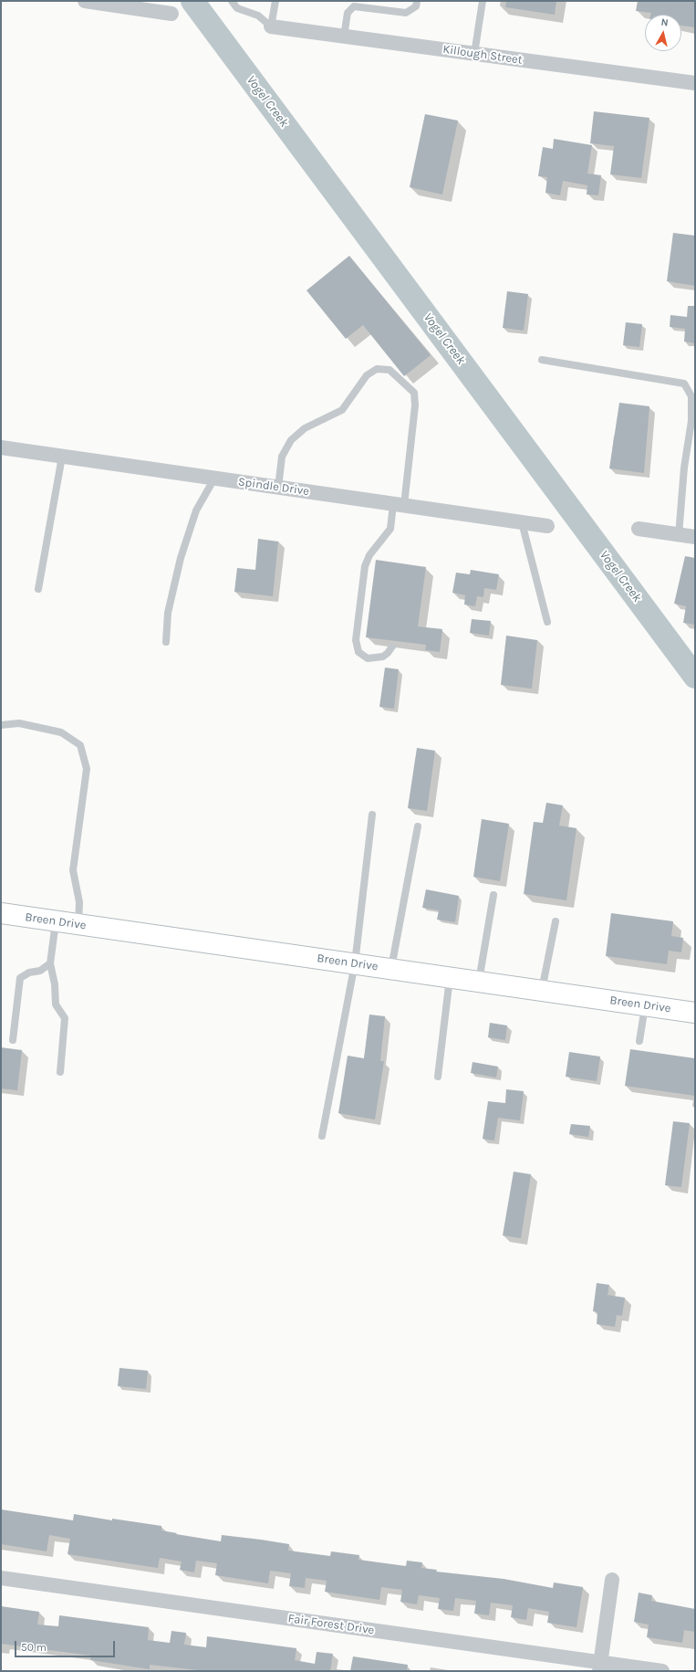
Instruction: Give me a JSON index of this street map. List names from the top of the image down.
{
  "streets": {
    "street": [
      "Killough Street",
      "Spindle Drive",
      "Breen Drive",
      "Fair Forest Drive"
    ]
  },
  "water": ["Vogel Creek"],
  "scale_bar": "50 m",
  "north": "top"
}
